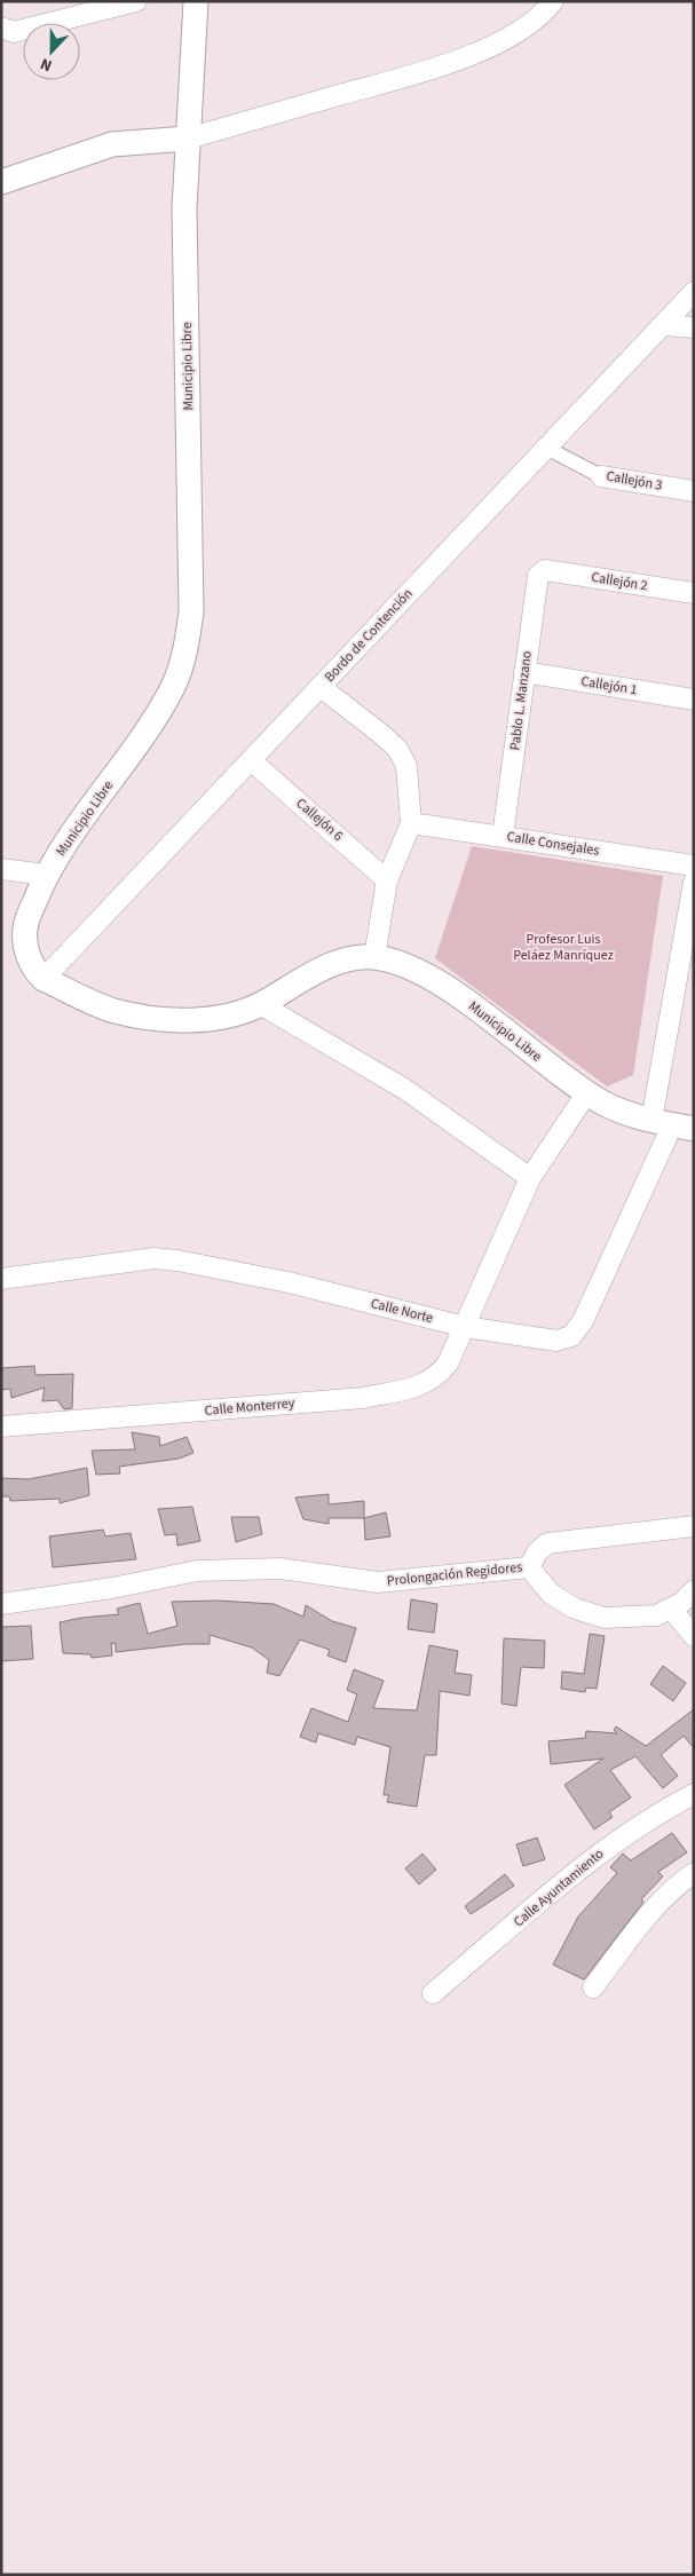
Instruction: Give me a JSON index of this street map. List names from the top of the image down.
{
  "streets": {
    "street": [
      "Municipio Libre",
      "Callejón 3",
      "Callejón 2",
      "Bordo de Contención",
      "Callejón 1",
      "Pablo L. Manzano",
      "Callejón 6",
      "Calle Consejales",
      "Calle Norte",
      "Calle Monterrey",
      "Prolongación Regidores",
      "Calle Ayuntamiento"
    ]
  },
  "crossings": [
    ["Municipio Libre", "Bordo de Contención"],
    ["Municipio Libre", "Calle Norte"],
    ["Municipio Libre", "Calle Monterrey"],
    ["Callejón 3", "Bordo de Contención"],
    ["Callejón 2", "Pablo L. Manzano"],
    ["Bordo de Contención", "Callejón 6"],
    ["Callejón 1", "Pablo L. Manzano"],
    ["Pablo L. Manzano", "Calle Consejales"],
    ["Calle Norte", "Calle Monterrey"]
  ],
  "parks": ["Profesor Luis Peláez Manríquez"],
  "north": "bottom"
}
